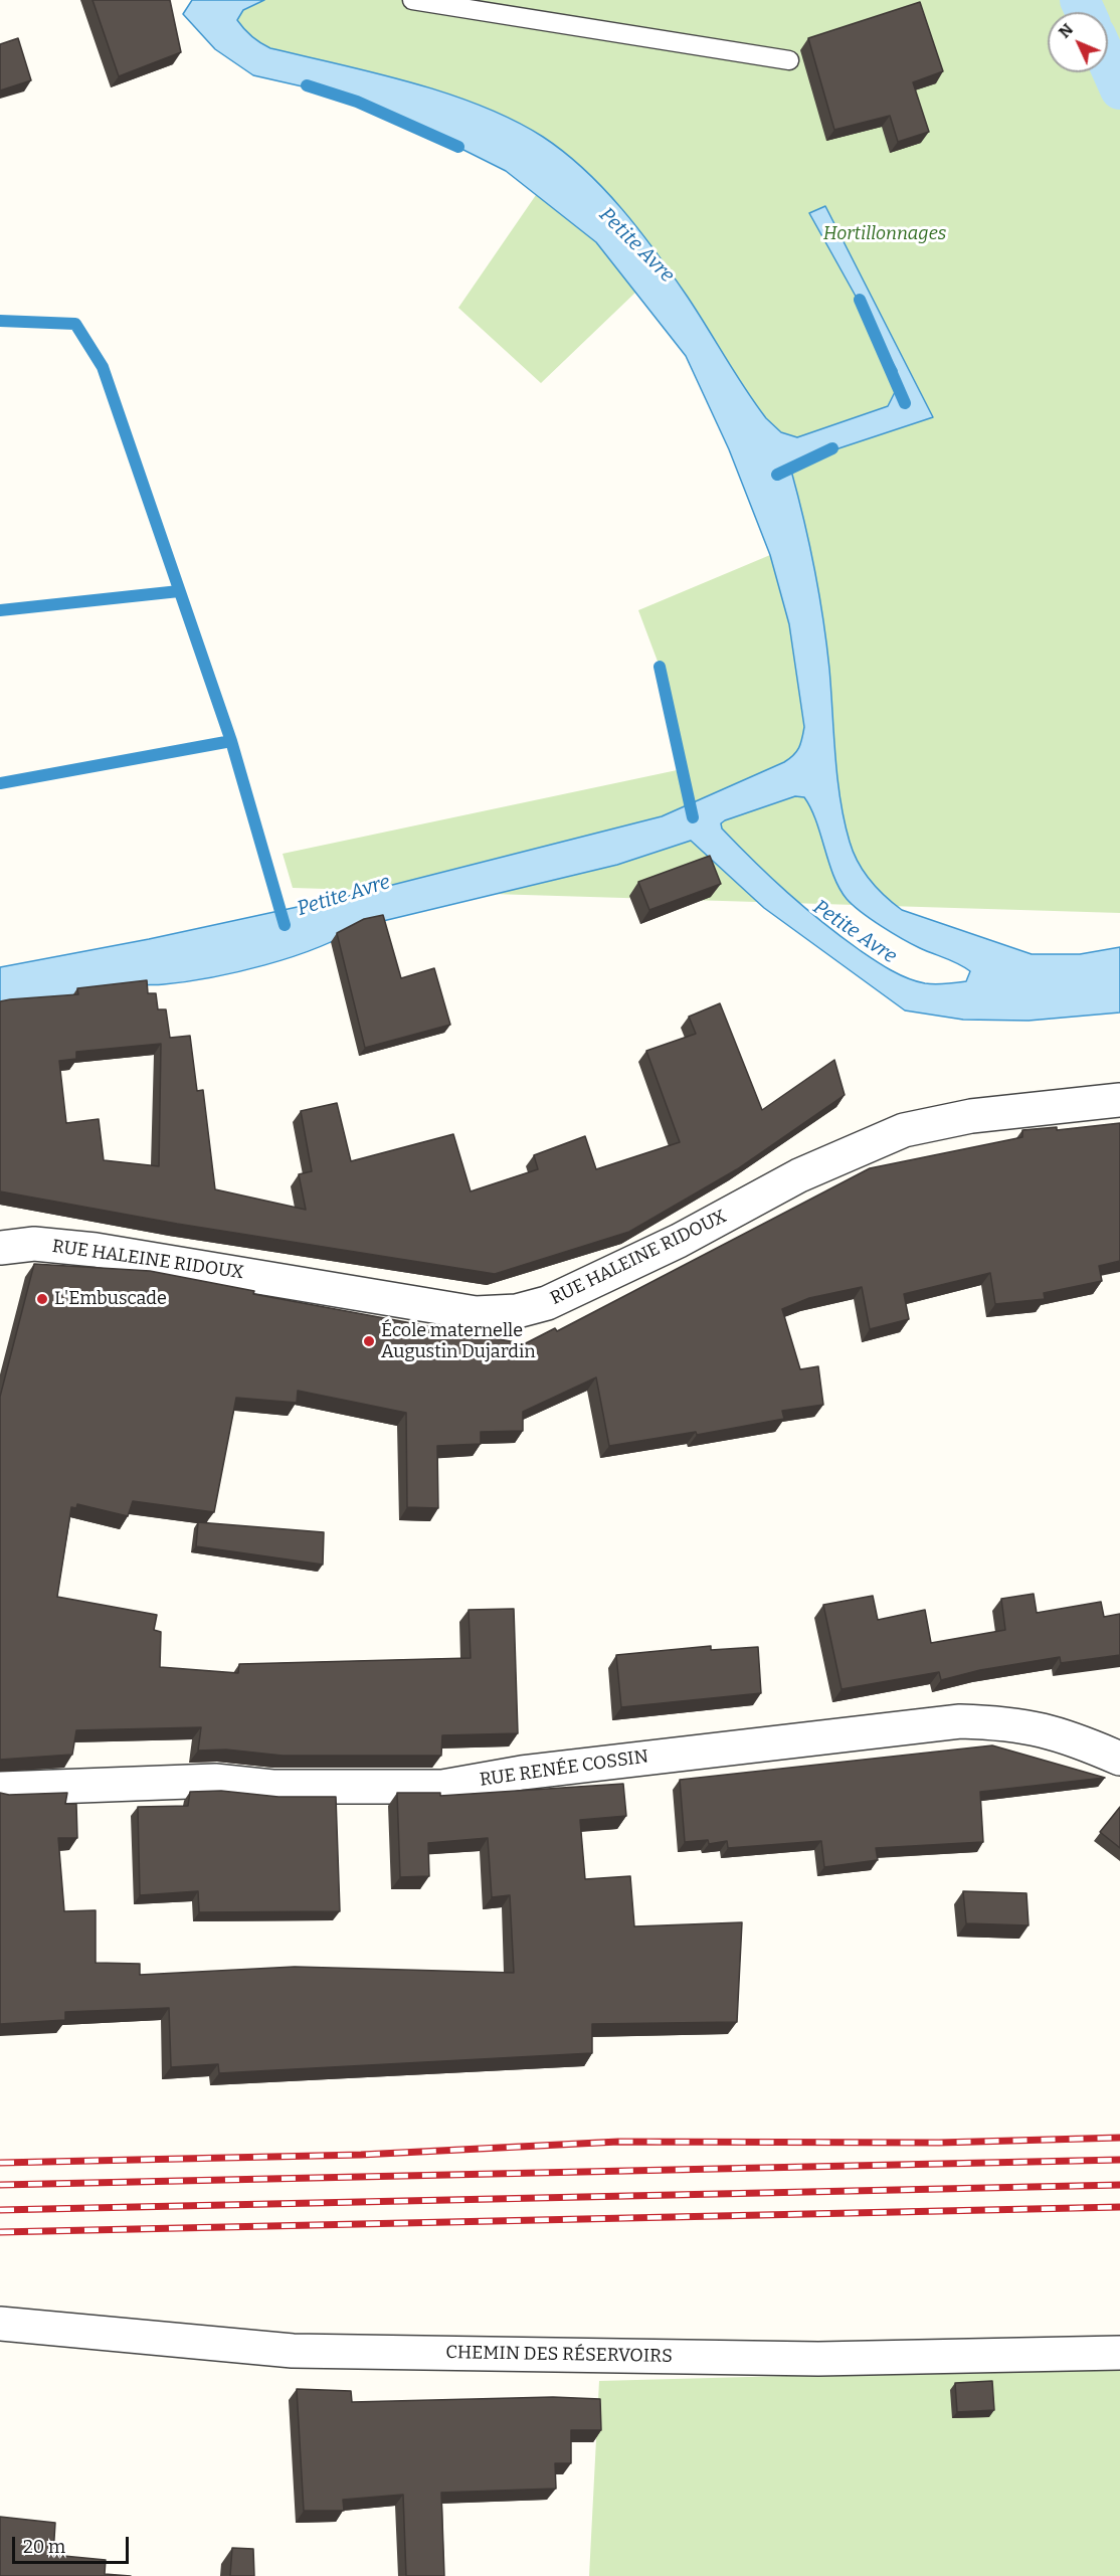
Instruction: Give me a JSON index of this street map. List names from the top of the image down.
{
  "streets": {
    "street": ["RUE HALEINE RIDOUX", "RUE RENÉE COSSIN", "CHEMIN DES RÉSERVOIRS"]
  },
  "water": ["Petite Avre"],
  "parks": ["Hortillonnages"],
  "places": ["L'Embuscade", "École maternelle Augustin Dujardin"],
  "scale_bar": "20 m",
  "north": "top left"
}
